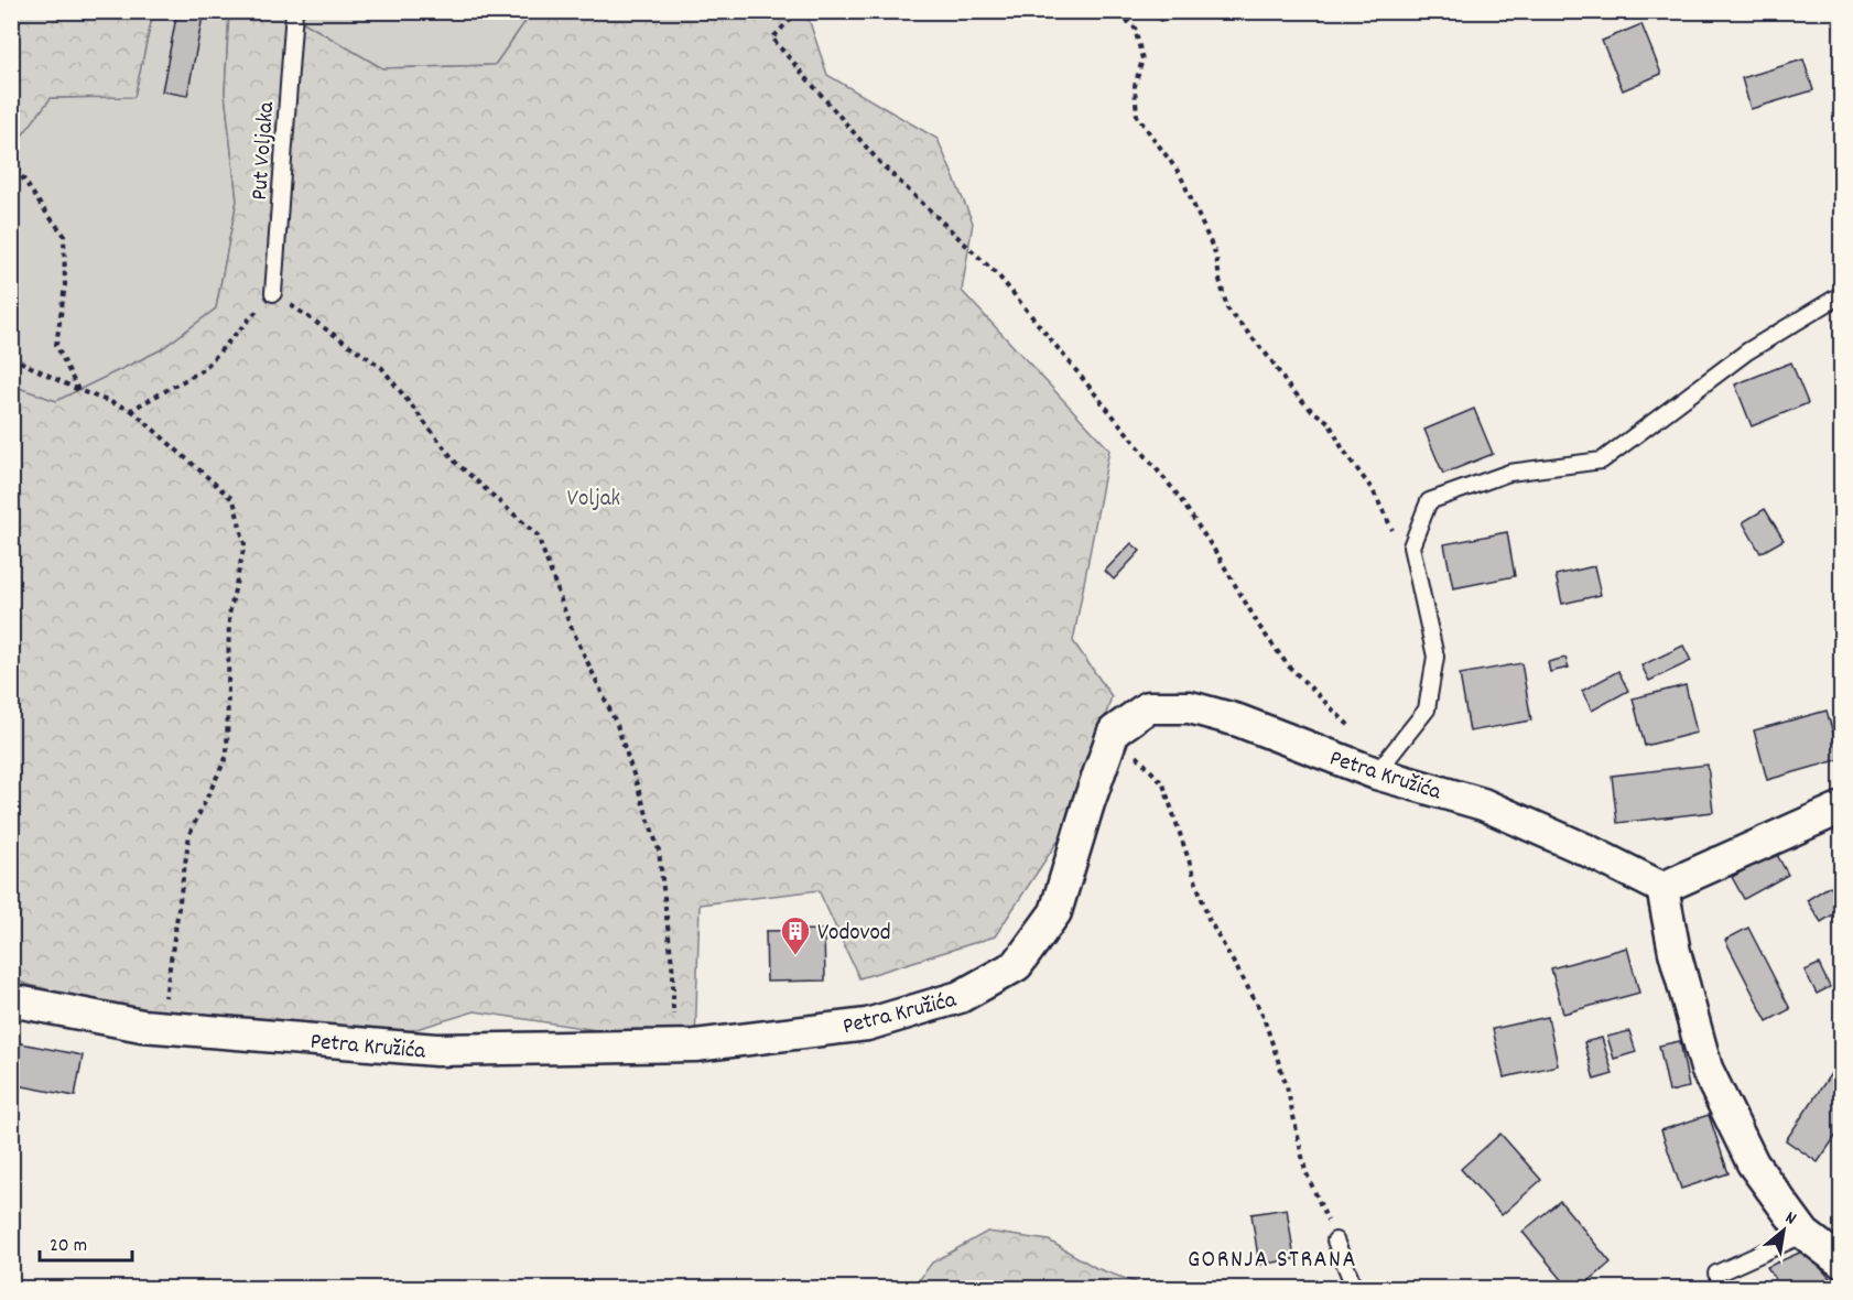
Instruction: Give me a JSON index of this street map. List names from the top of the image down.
{
  "streets": {
    "street": ["Petra Kružića"],
    "lane": ["Put Voljaka"]
  },
  "districts": ["GORNJA STRANA"],
  "parks": ["Voljak"],
  "places": {
    "building": ["Vodovod"]
  },
  "scale_bar": "20 m",
  "north": "top right"
}
